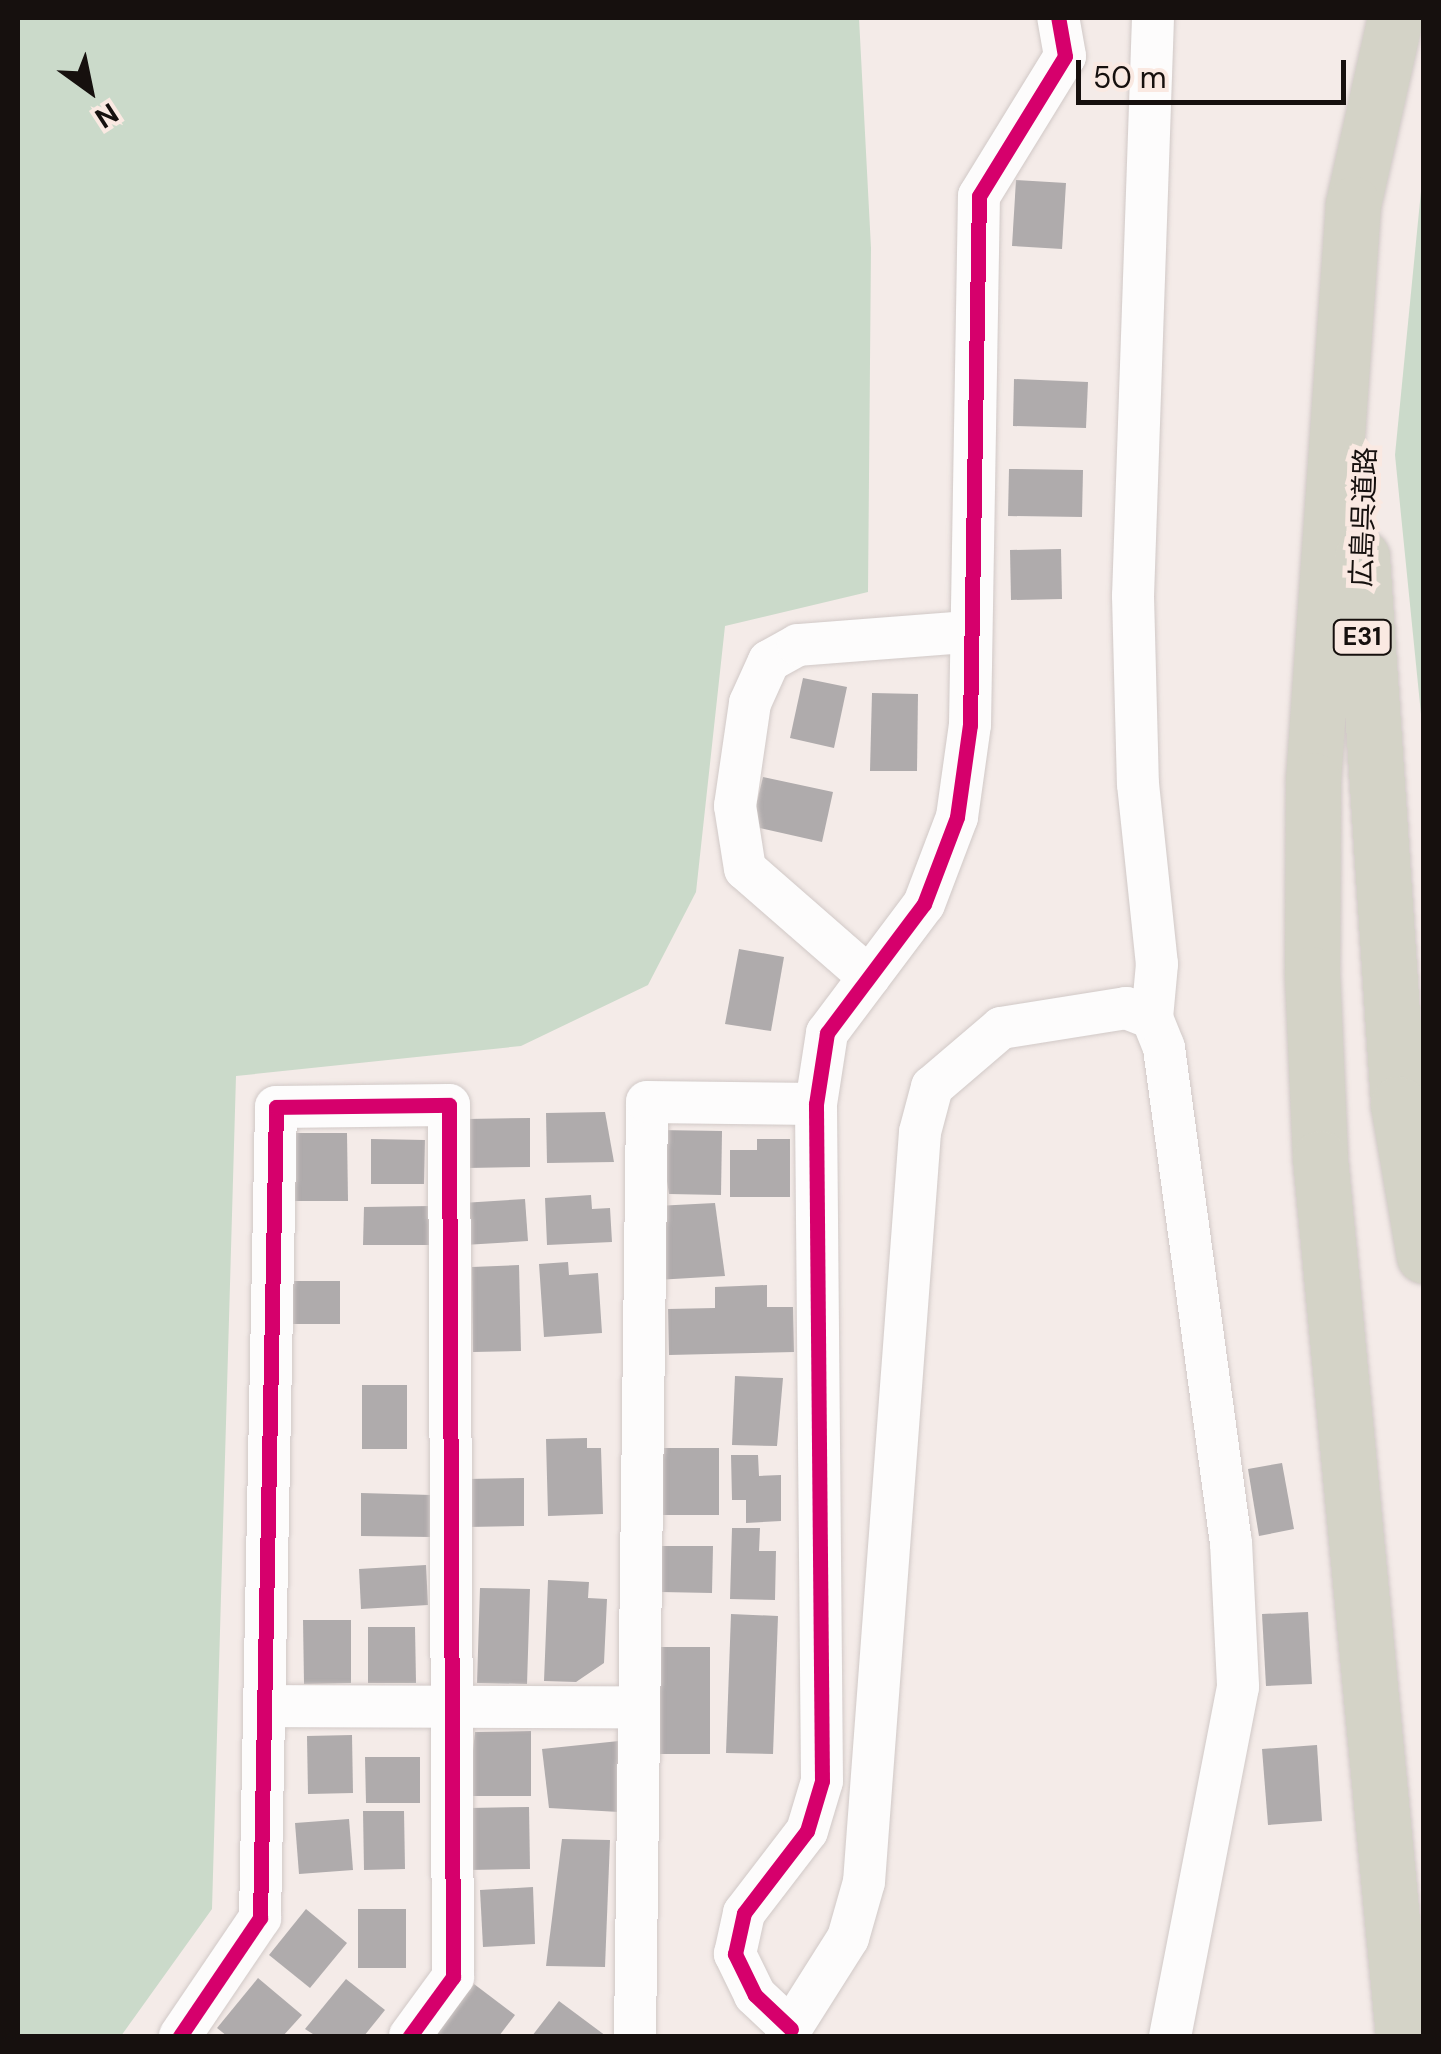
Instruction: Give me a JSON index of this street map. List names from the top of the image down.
{
  "streets": {
    "highway": ["広島呉道路", "E31"]
  },
  "scale_bar": "50 m",
  "north": "bottom right"
}
